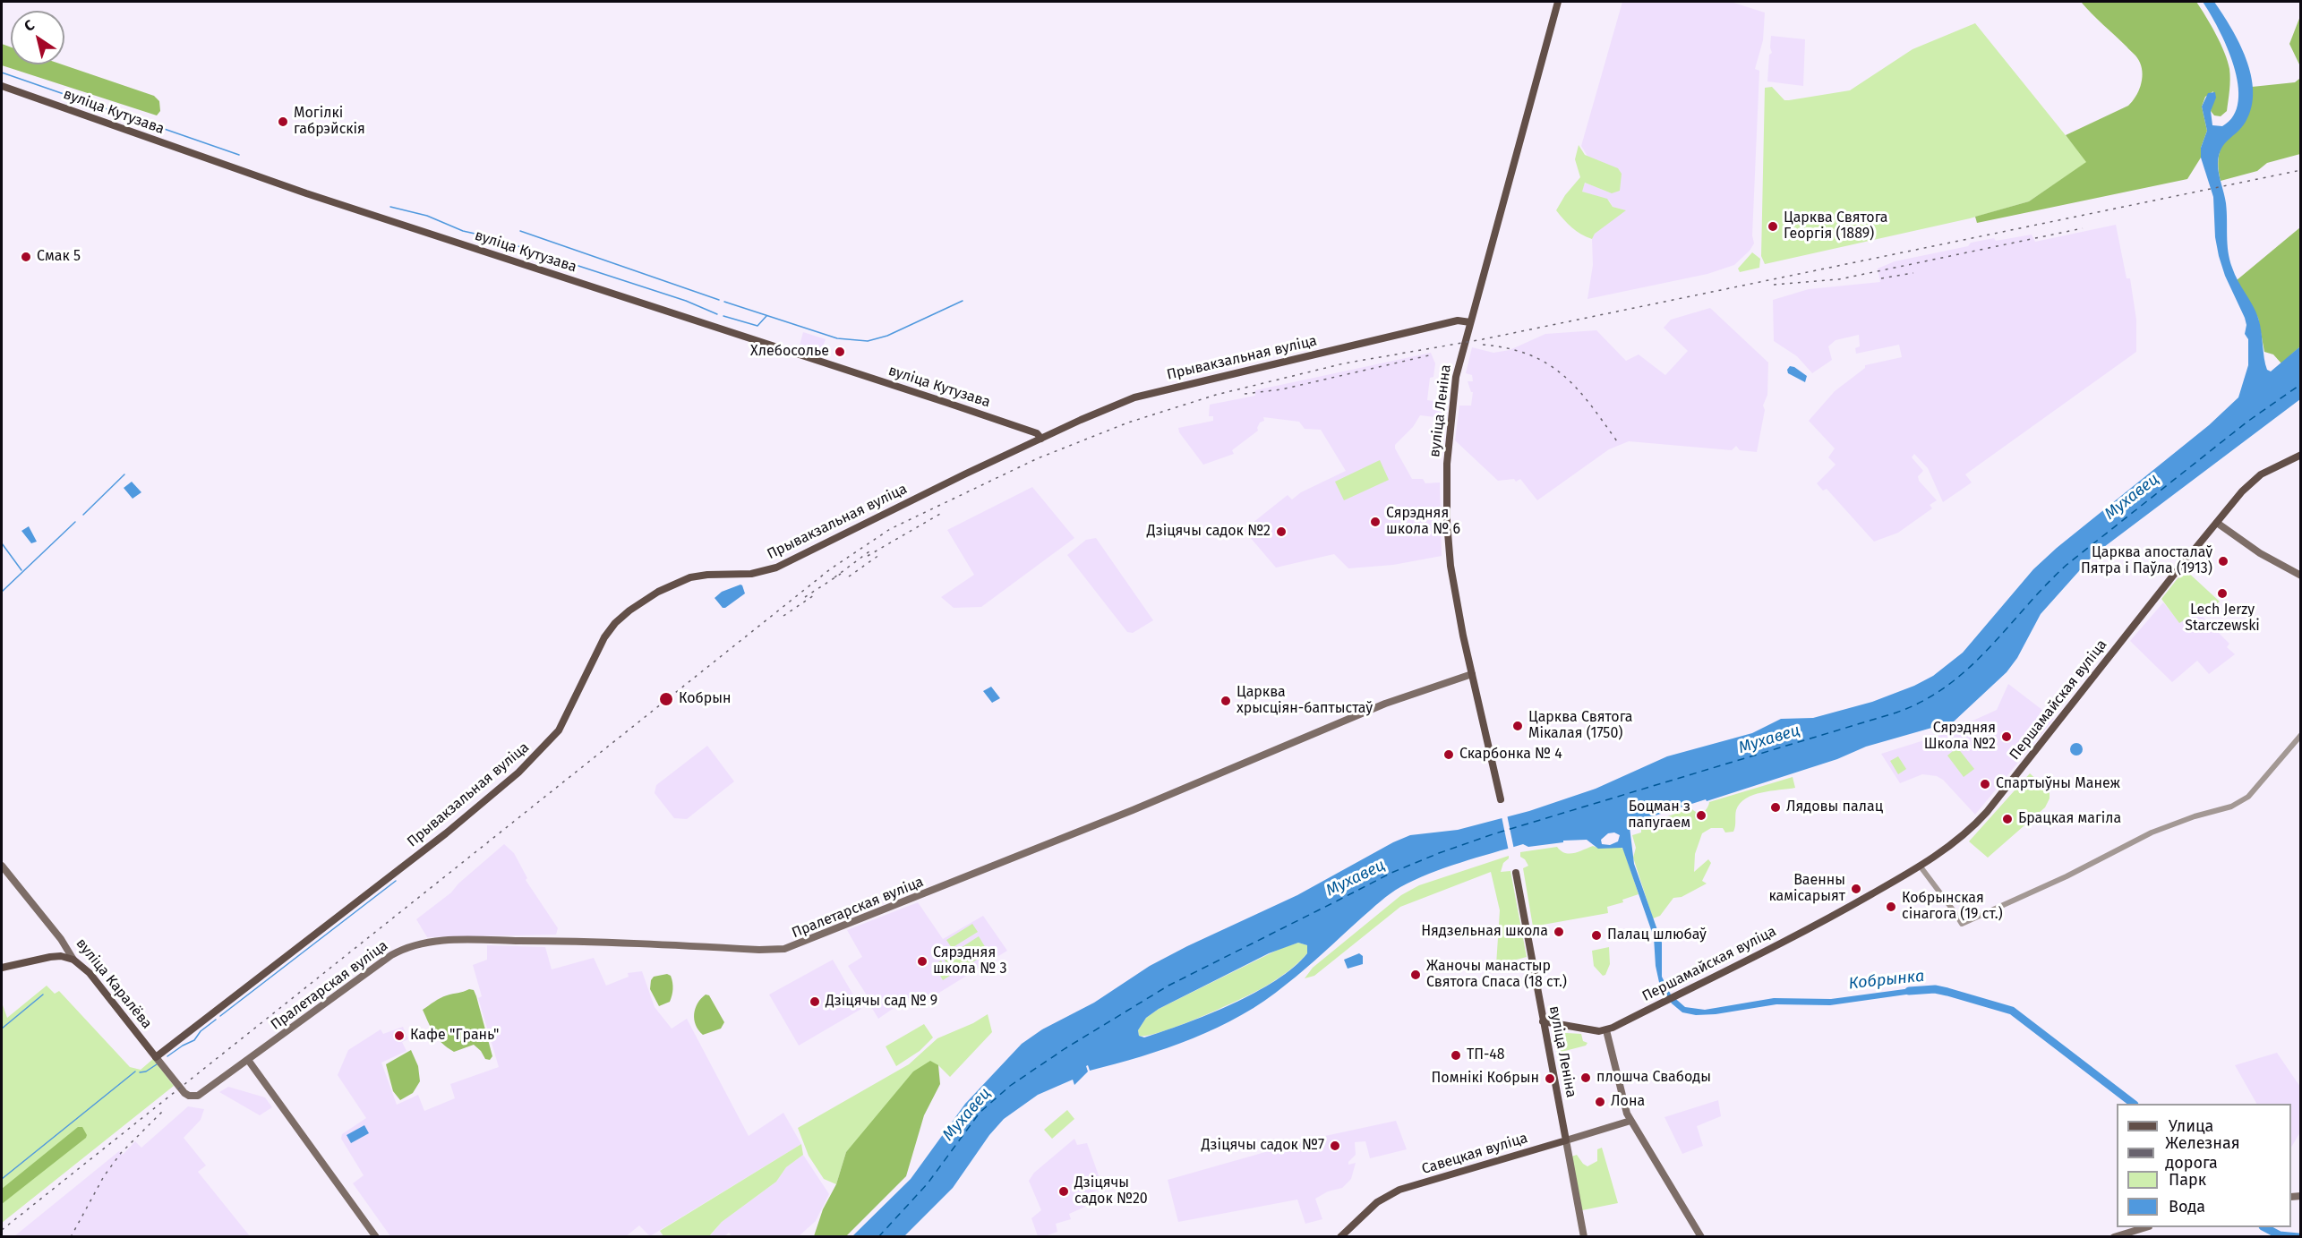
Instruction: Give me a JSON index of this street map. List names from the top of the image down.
{
  "streets": {
    "main road": [
      "вуліца Кутузава",
      "Прывакзальная вуліца",
      "вуліца Леніна",
      "Першамайская вуліца",
      "Пралетарская вуліца",
      "вуліца Каралёва",
      "Савецкая вуліца"
    ]
  },
  "crossings": [
    ["вуліца Кутузава", "Прывакзальная вуліца"],
    ["Прывакзальная вуліца", "вуліца Леніна"],
    ["Прывакзальная вуліца", "вуліца Каралёва"],
    ["вуліца Леніна", "Пралетарская вуліца"],
    ["вуліца Леніна", "Савецкая вуліца"],
    ["Пралетарская вуліца", "вуліца Каралёва"]
  ],
  "water": ["Мухавец", "Кобрынка"],
  "places": [
    "Могілкі габрэйскія",
    "Царква Святога Георгія (1889)",
    "Смак 5",
    "Хлебосолье",
    "Сярэдняя школа № 6",
    "Дзіцячы садок №2",
    "Царква апосталаў Пятра і Паўла (1913)",
    "Lech Jerzy Starczewski",
    "Кобрын",
    "Царква хрысціян-баптыстаў",
    "Царква Святога Мікалая (1750)",
    "Сярэдняя Школа №2",
    "Скарбонка № 4",
    "Спартыўны Манеж",
    "Лядовы палац",
    "Боцман з папугаем",
    "Брацкая магіла",
    "Ваенны камісарыят",
    "Кобрынская сінагога (19 ст.)",
    "Нядзельная школа",
    "Палац шлюбаў",
    "Сярэдняя школа № 3",
    "Жаночы манастыр Святога Спаса (18 ст.)",
    "Дзіцячы сад № 9",
    "Кафе \"Грань\"",
    "ТП-48",
    "плошча Свабоды",
    "Помнікі Кобрын",
    "Лона",
    "Дзіцячы садок №7",
    "Дзіцячы садок №20"
  ],
  "legend": [
    "Улица",
    "Железная дорога",
    "Парк",
    "Вода"
  ],
  "north": "top left"
}
